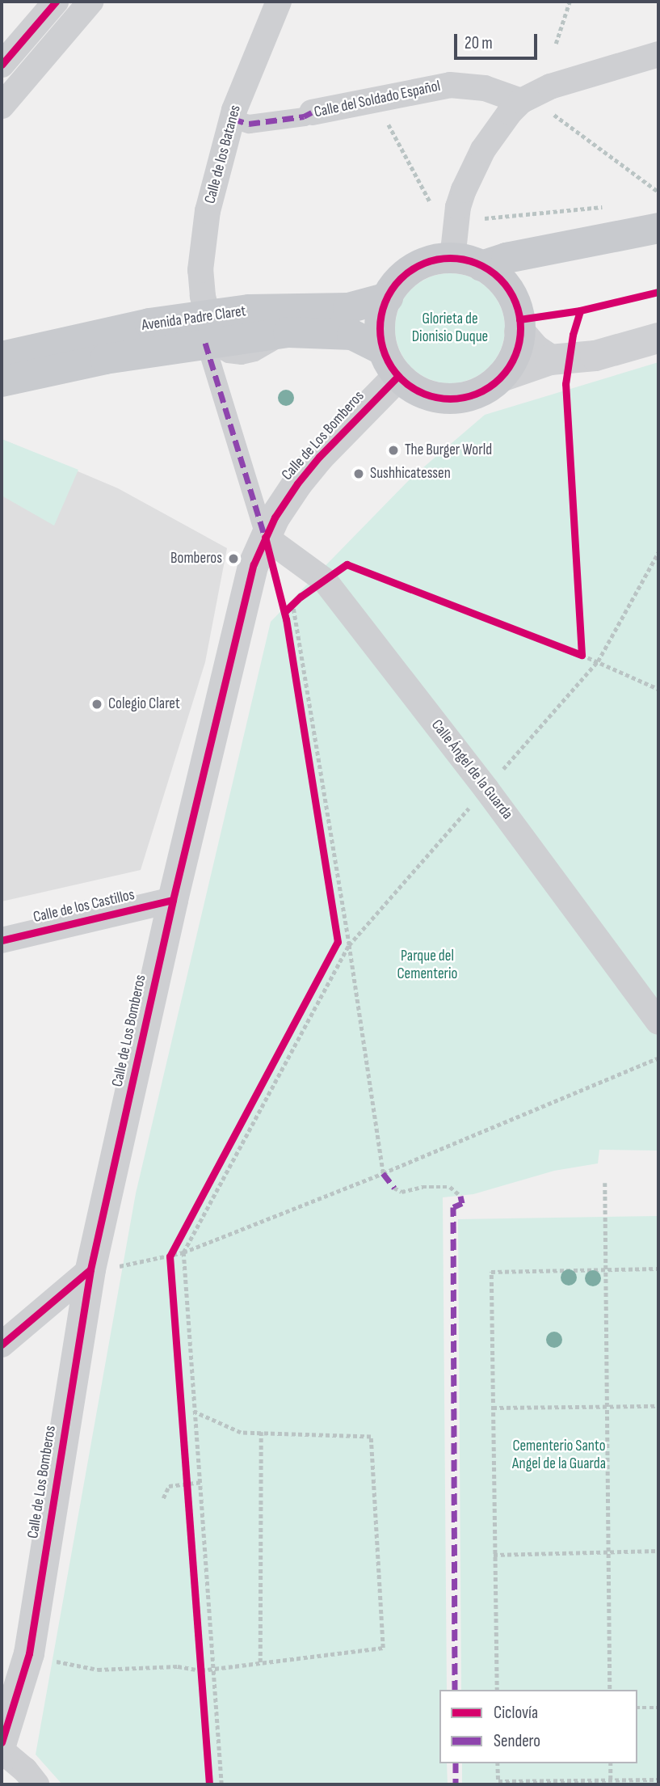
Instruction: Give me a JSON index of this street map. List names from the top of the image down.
{
  "streets": {
    "main road": ["Avenida Padre Claret"],
    "street": [
      "Calle del Soldado Español",
      "Calle de los Batanes",
      "Calle de Los Bomberos",
      "Calle Ángel de la Guarda",
      "Calle de los Castillos"
    ]
  },
  "crossings": [
    ["Calle del Soldado Español", "Calle de los Batanes"],
    ["Calle de los Batanes", "Avenida Padre Claret"],
    ["Calle de los Batanes", "Calle de Los Bomberos"],
    ["Calle de los Batanes", "Calle Ángel de la Guarda"],
    ["Avenida Padre Claret", "Calle de Los Bomberos"],
    ["Calle de Los Bomberos", "Calle Ángel de la Guarda"],
    ["Calle de Los Bomberos", "Calle de los Castillos"]
  ],
  "parks": ["Glorieta de Dionisio Duque", "Parque del Cementerio", "Cementerio Santo Angel de la Guarda"],
  "places": [
    "The Burger World",
    "Sushhicatessen",
    "Bomberos",
    "Colegio Claret"
  ],
  "legend": ["Ciclovía", "Sendero"],
  "scale_bar": "20 m"
}
